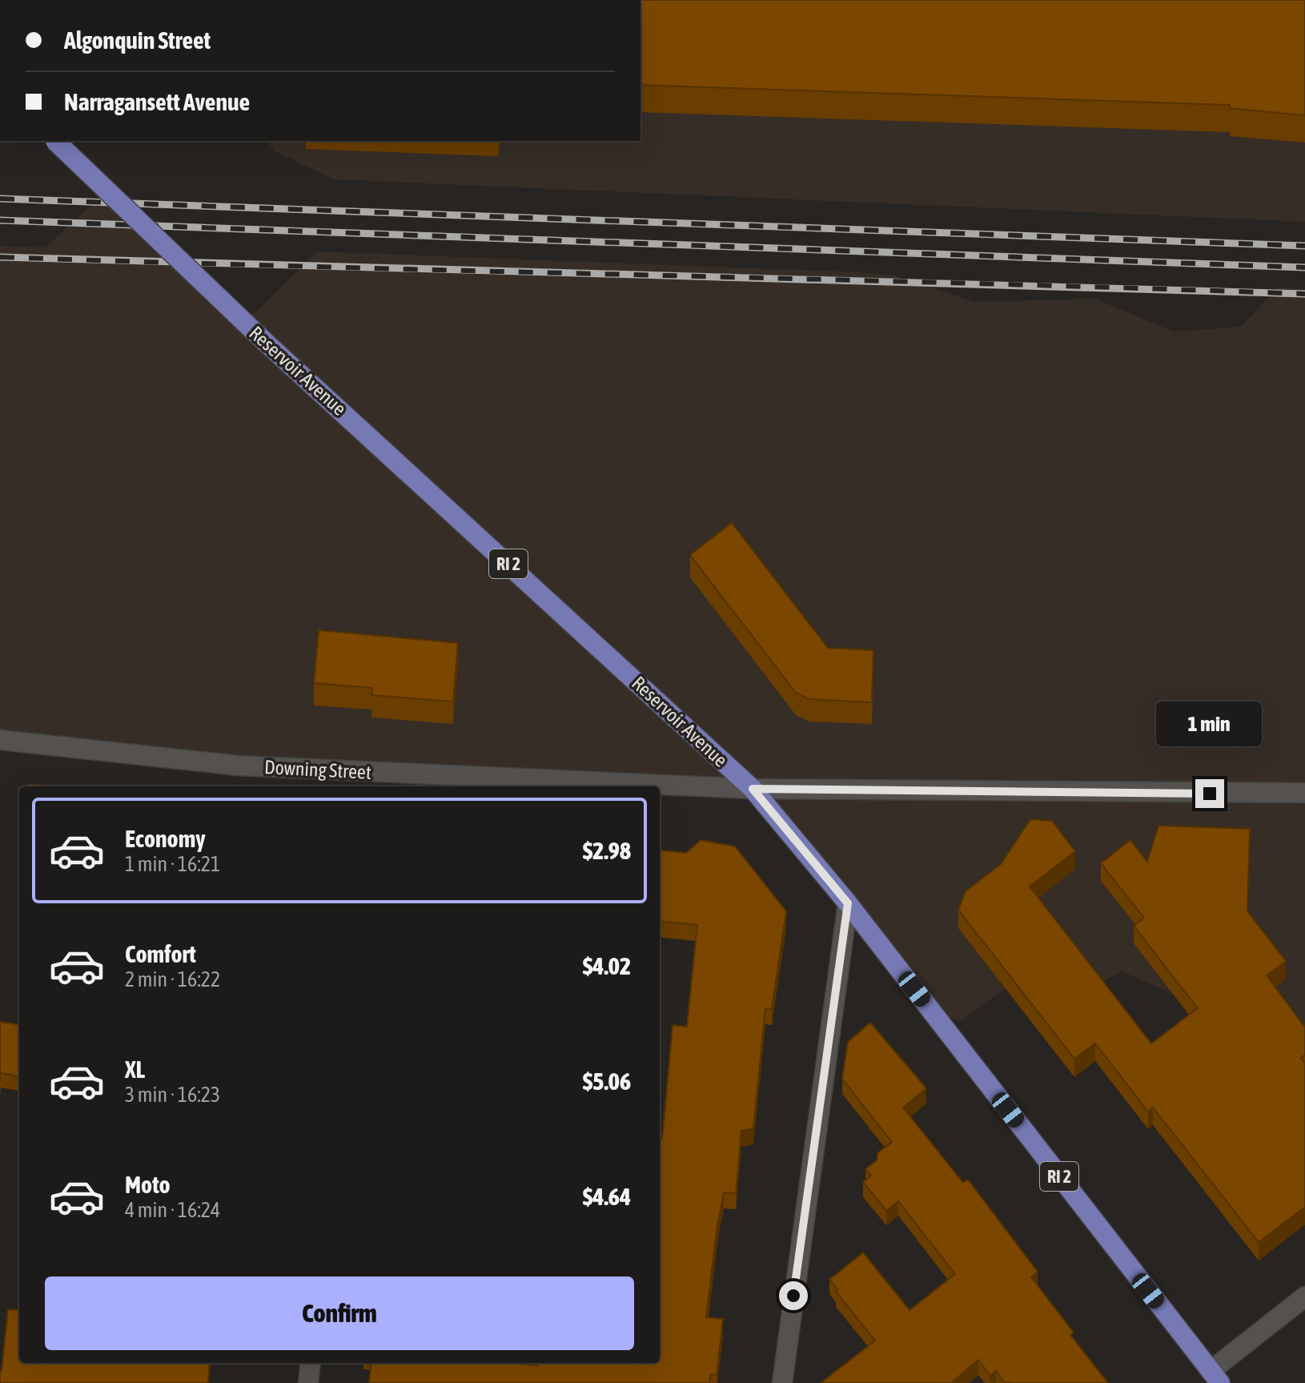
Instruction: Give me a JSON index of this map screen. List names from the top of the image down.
{
  "streets": {
    "main road": ["Reservoir Avenue", "RI 2"],
    "street": ["Downing Street"]
  },
  "crossings": [
    ["Reservoir Avenue", "Downing Street"]
  ],
  "page": {
    "banner": ["Algonquin Street", "Narragansett Avenue"],
    "bubble": "1 min",
    "list": [
      {
        "name": "Economy",
        "note": "1 min · 16:21",
        "value": "$2.98"
      },
      {
        "name": "Comfort",
        "note": "2 min · 16:22",
        "value": "$4.02"
      },
      {
        "name": "XL",
        "note": "3 min · 16:23",
        "value": "$5.06"
      },
      {
        "name": "Moto",
        "note": "4 min · 16:24",
        "value": "$4.64"
      }
    ],
    "buttons": "Confirm"
  }
}
